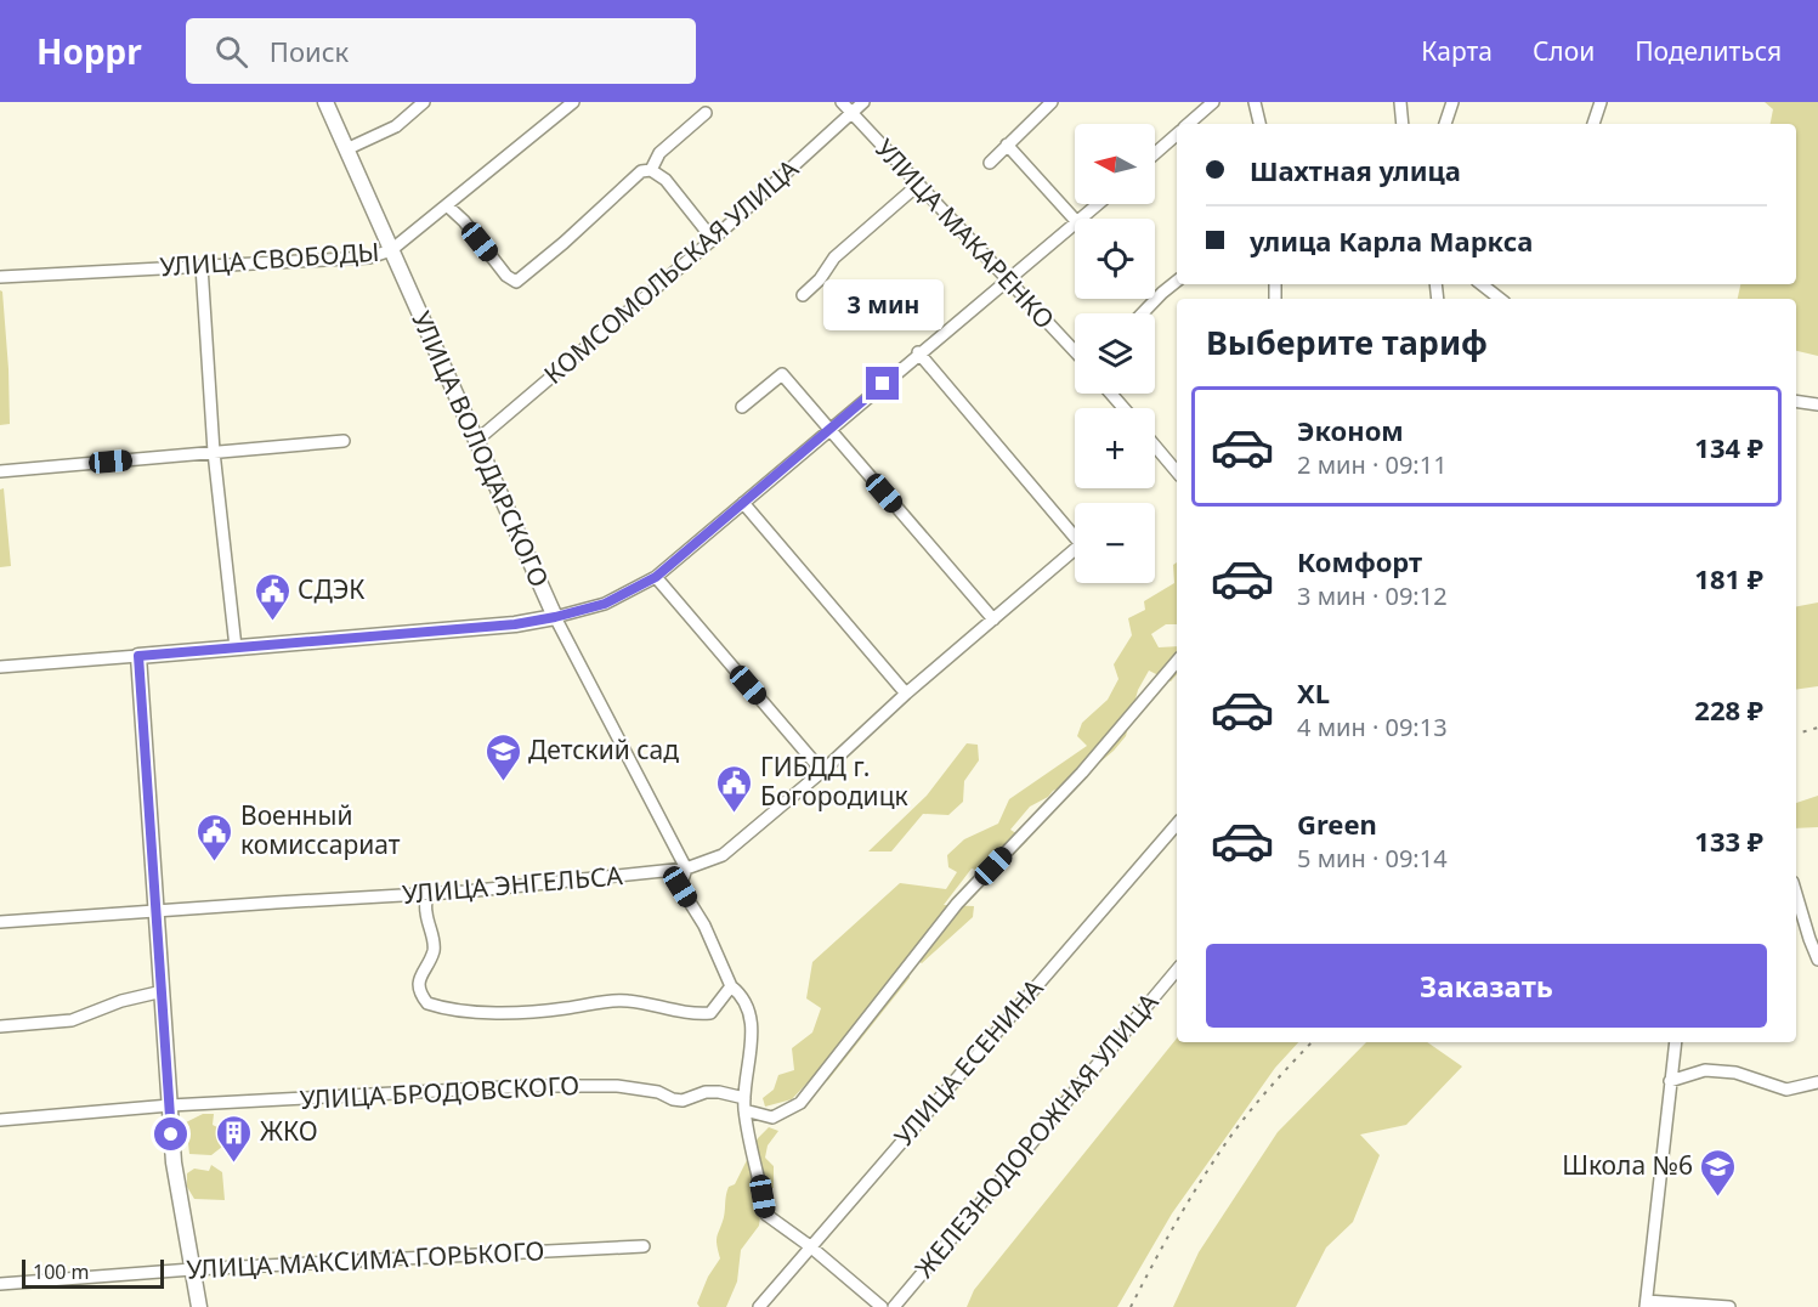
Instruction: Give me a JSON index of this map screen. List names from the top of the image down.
{
  "streets": {
    "main road": ["УЛИЦА ВОЛОДАРСКОГО"],
    "street": [
      "УЛИЦА МАКАРЕНКО",
      "УЛИЦА СВОБОДЫ",
      "КОМСОМОЛЬСКАЯ УЛИЦА",
      "УЛИЦА ЭНГЕЛЬСА",
      "УЛИЦА ЕСЕНИНА",
      "УЛИЦА БРОДОВСКОГО",
      "ЖЕЛЕЗНОДОРОЖНАЯ УЛИЦА",
      "УЛИЦА МАКСИМА ГОРЬКОГО"
    ]
  },
  "crossings": [
    ["УЛИЦА МАКАРЕНКО", "КОМСОМОЛЬСКАЯ УЛИЦА"],
    ["УЛИЦА СВОБОДЫ", "УЛИЦА ВОЛОДАРСКОГО"],
    ["КОМСОМОЛЬСКАЯ УЛИЦА", "УЛИЦА ВОЛОДАРСКОГО"],
    ["УЛИЦА ВОЛОДАРСКОГО", "УЛИЦА ЭНГЕЛЬСА"],
    ["УЛИЦА ВОЛОДАРСКОГО", "УЛИЦА ЕСЕНИНА"],
    ["УЛИЦА ВОЛОДАРСКОГО", "УЛИЦА БРОДОВСКОГО"]
  ],
  "places": {
    "public building": ["СДЭК", "ГИБДД г. Богородицк", "Военный комиссариат"],
    "school or university": ["Детский сад", "Школа №6"],
    "building": ["ЖКО"]
  },
  "scale_bar": "100 m",
  "north": "left",
  "page": {
    "header": "Hoppr",
    "search": "Поиск",
    "nav": ["Карта", "Слои", "Поделиться"],
    "map_buttons": ["+", "−"],
    "banner": ["Шахтная улица", "улица Карла Маркса"],
    "bubble": "3 мин",
    "heading": "Выберите тариф",
    "list": [
      {
        "name": "Эконом",
        "note": "2 мин · 09:11",
        "value": "134 ₽"
      },
      {
        "name": "Комфорт",
        "note": "3 мин · 09:12",
        "value": "181 ₽"
      },
      {
        "name": "XL",
        "note": "4 мин · 09:13",
        "value": "228 ₽"
      },
      {
        "name": "Green",
        "note": "5 мин · 09:14",
        "value": "133 ₽"
      }
    ],
    "buttons": "Заказать",
    "scale": "100 m"
  }
}
